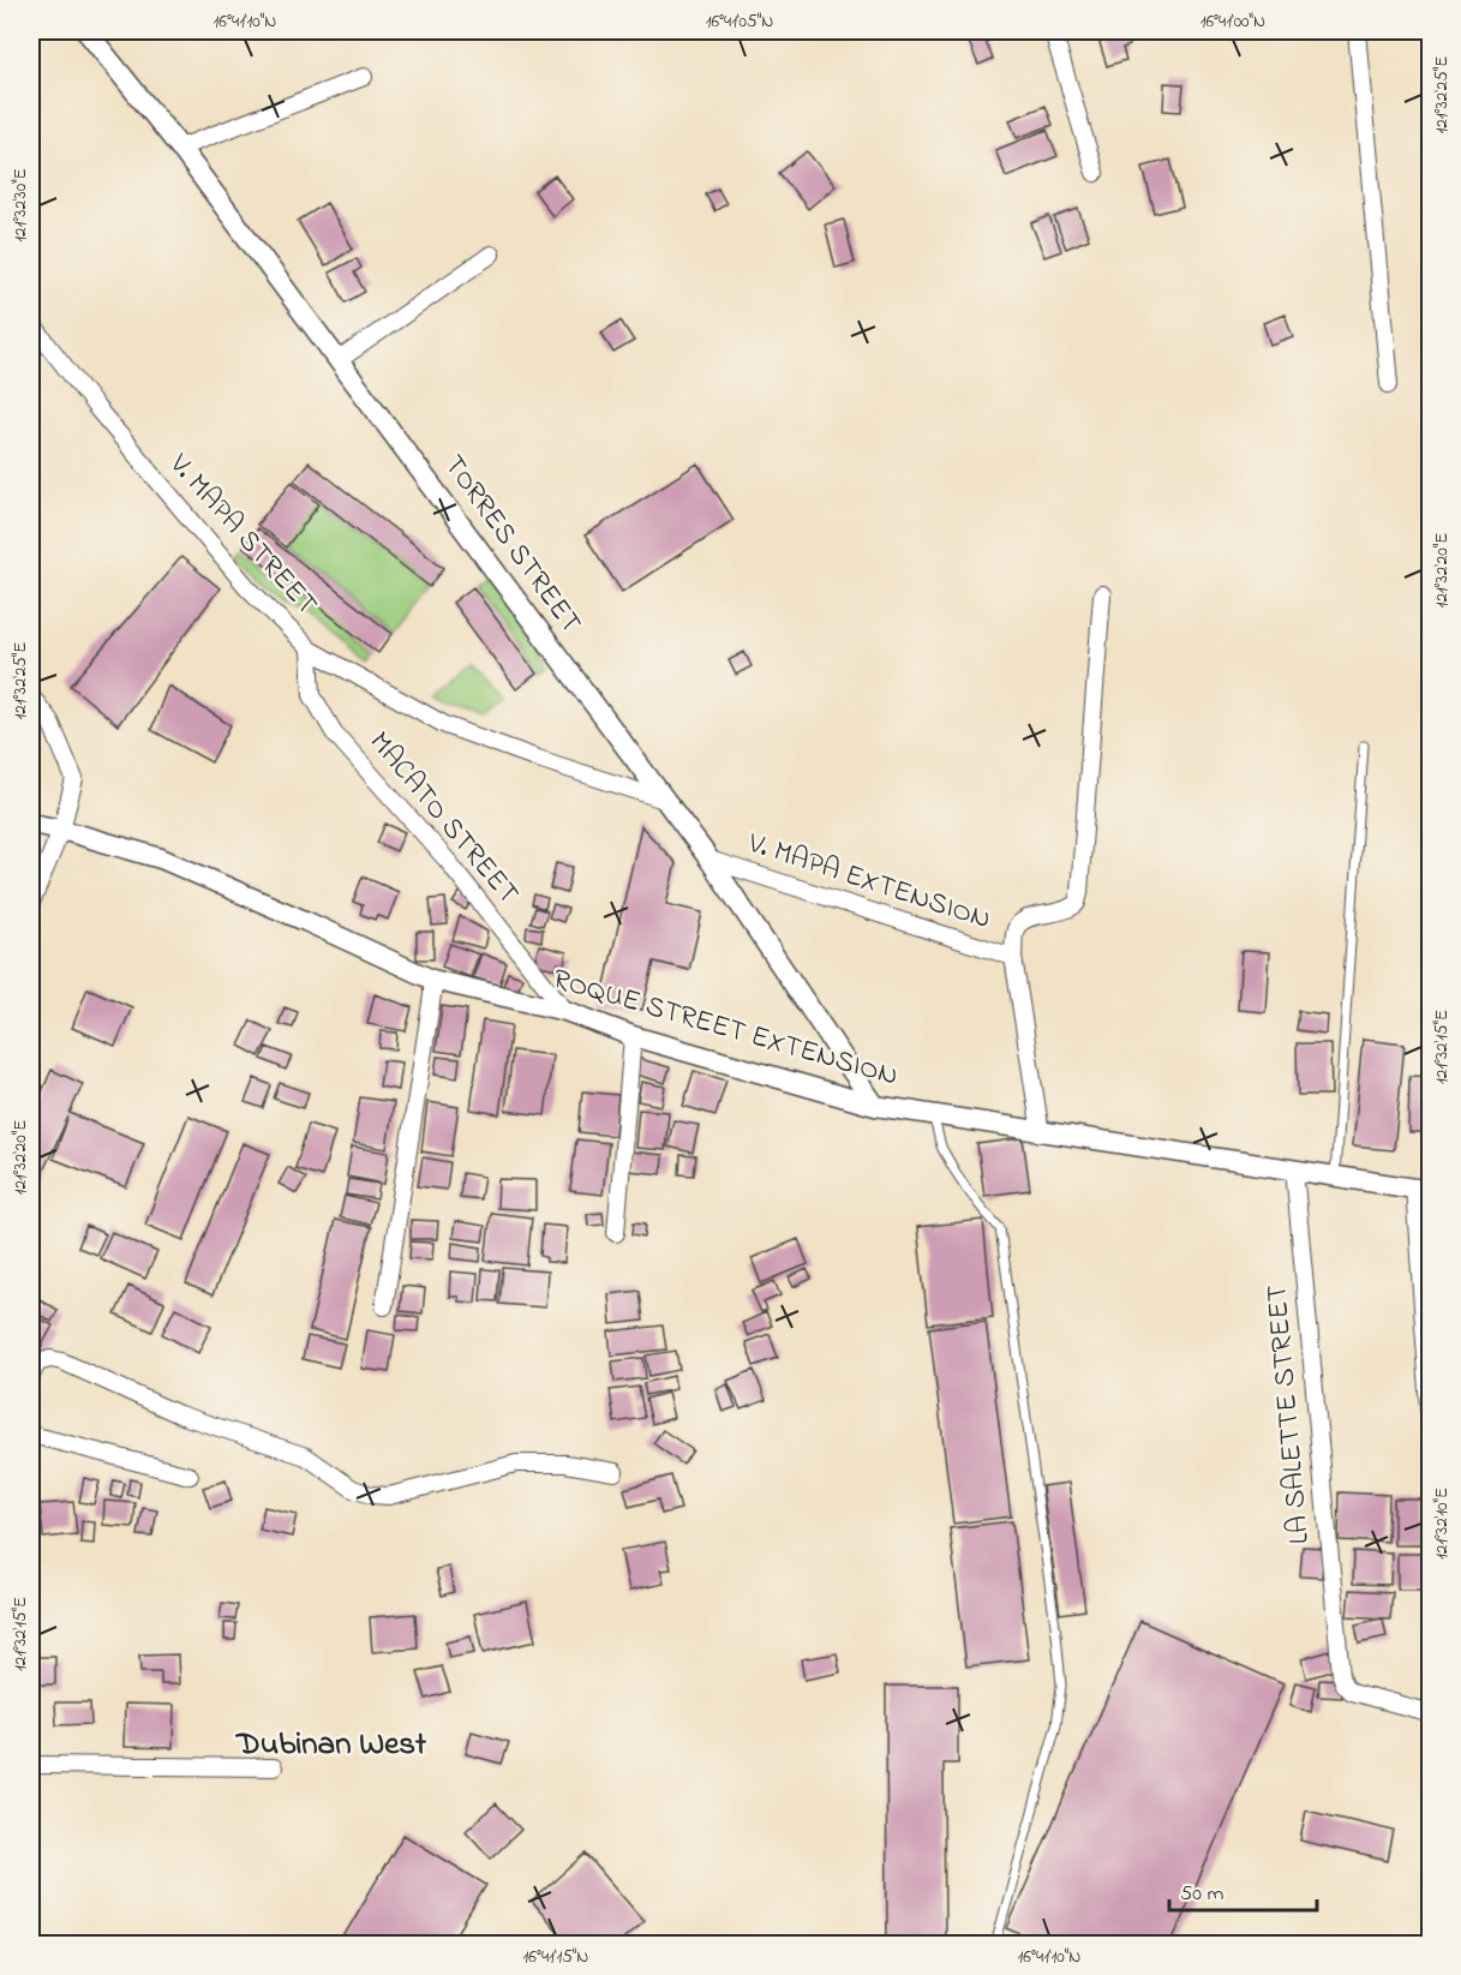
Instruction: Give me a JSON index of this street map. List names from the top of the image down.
{
  "streets": {
    "street": [
      "V. MAPA STREET",
      "TORRES STREET",
      "MACATO STREET",
      "V. MAPA EXTENSION",
      "ROQUE STREET EXTENSION",
      "LA SALETTE STREET"
    ]
  },
  "crossings": [
    ["V. MAPA STREET", "TORRES STREET"],
    ["V. MAPA STREET", "MACATO STREET"],
    ["TORRES STREET", "V. MAPA EXTENSION"],
    ["TORRES STREET", "ROQUE STREET EXTENSION"],
    ["MACATO STREET", "ROQUE STREET EXTENSION"],
    ["ROQUE STREET EXTENSION", "LA SALETTE STREET"]
  ],
  "districts": ["Dubinan West"],
  "scale_bar": "50 m",
  "coordinates": [
    "16°41'10\"N",
    "16°41'05\"N",
    "16°41'00\"N",
    "121°32'25\"E",
    "121°32'30\"E",
    "121°32'20\"E",
    "121°32'15\"E",
    "121°32'10\"E",
    "16°41'15\"N"
  ]
}
